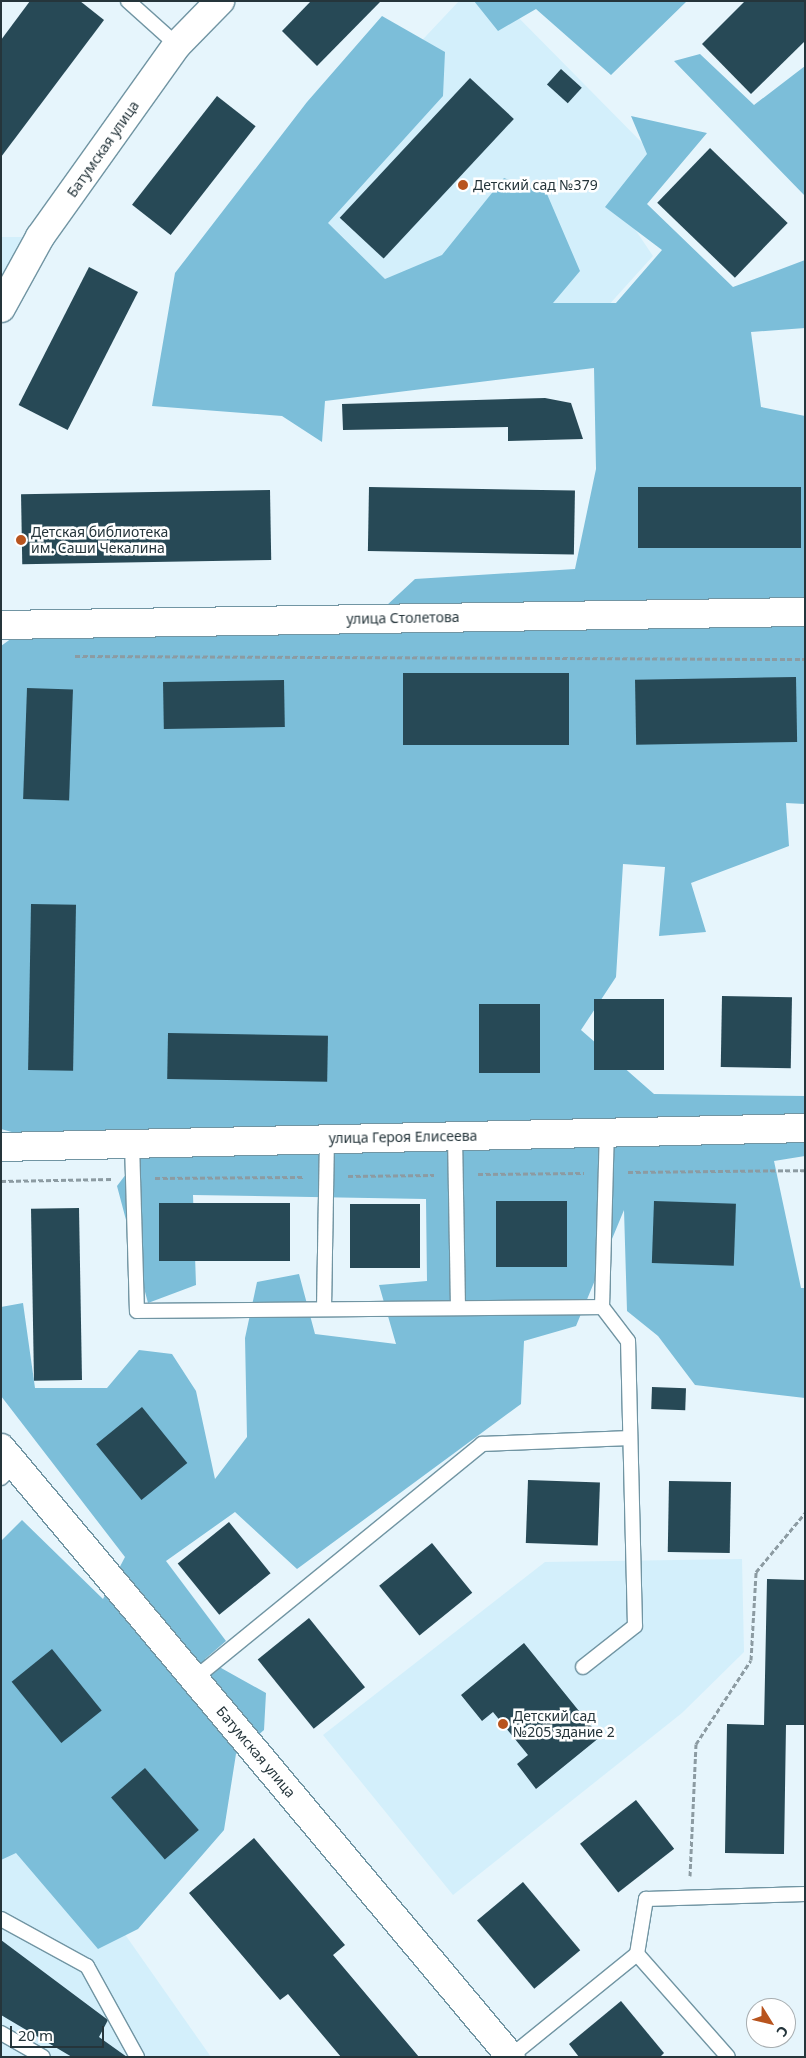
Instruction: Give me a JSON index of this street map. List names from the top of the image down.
{
  "streets": {
    "street": ["Батумская улица", "улица Столетова", "улица Героя Елисеева"]
  },
  "places": ["Детский сад №379", "Детская библиотека им. Саши Чекалина", "Детский сад №205 здание 2"],
  "scale_bar": "20 m",
  "north": "bottom right"
}
